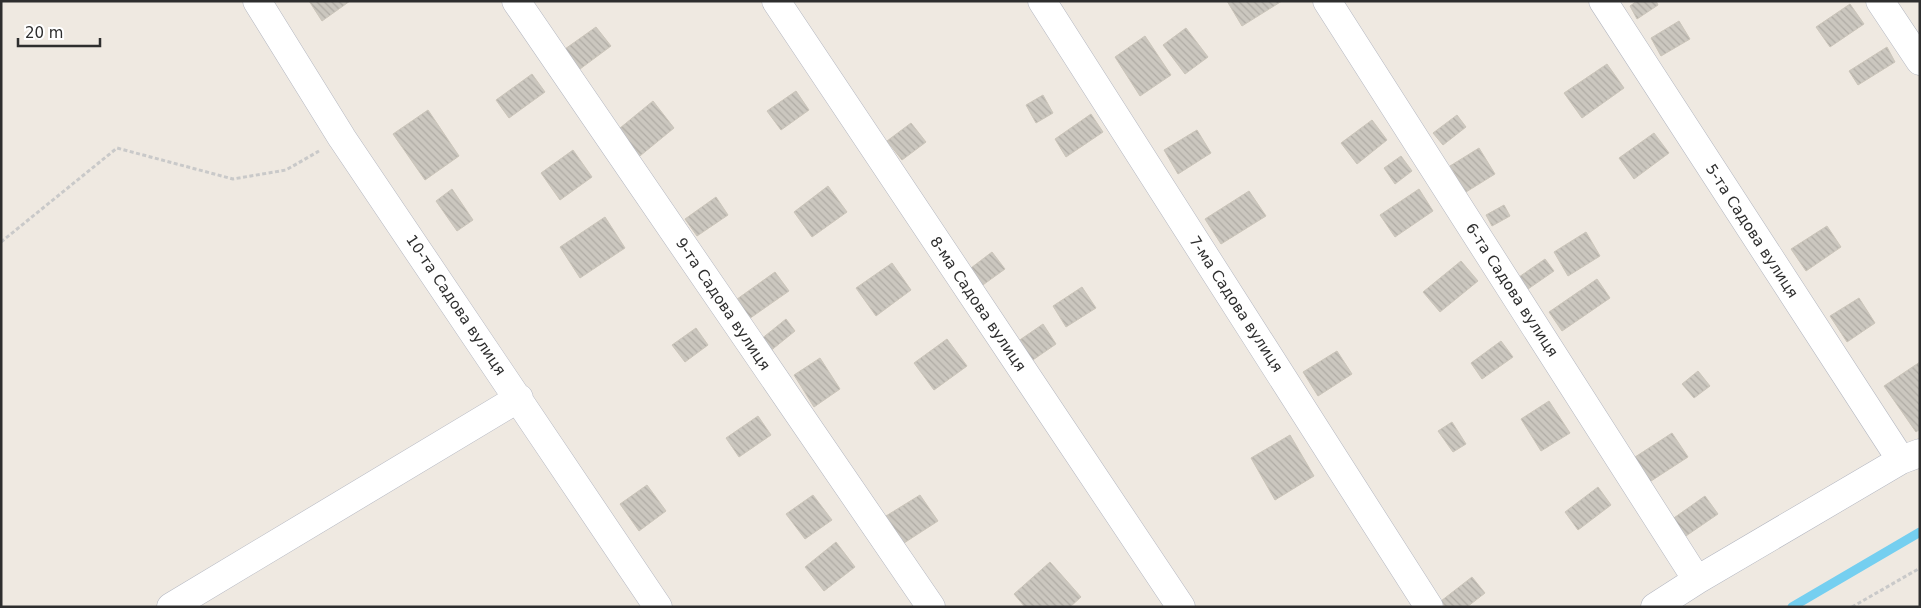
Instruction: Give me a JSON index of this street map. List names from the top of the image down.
{
  "streets": {
    "street": [
      "5-та Садова вулиця",
      "6-та Садова вулиця",
      "9-та Садова вулиця",
      "8-ма Садова вулиця",
      "7-ма Садова вулиця",
      "10-та Садова вулиця"
    ]
  },
  "scale_bar": "20 m"
}
